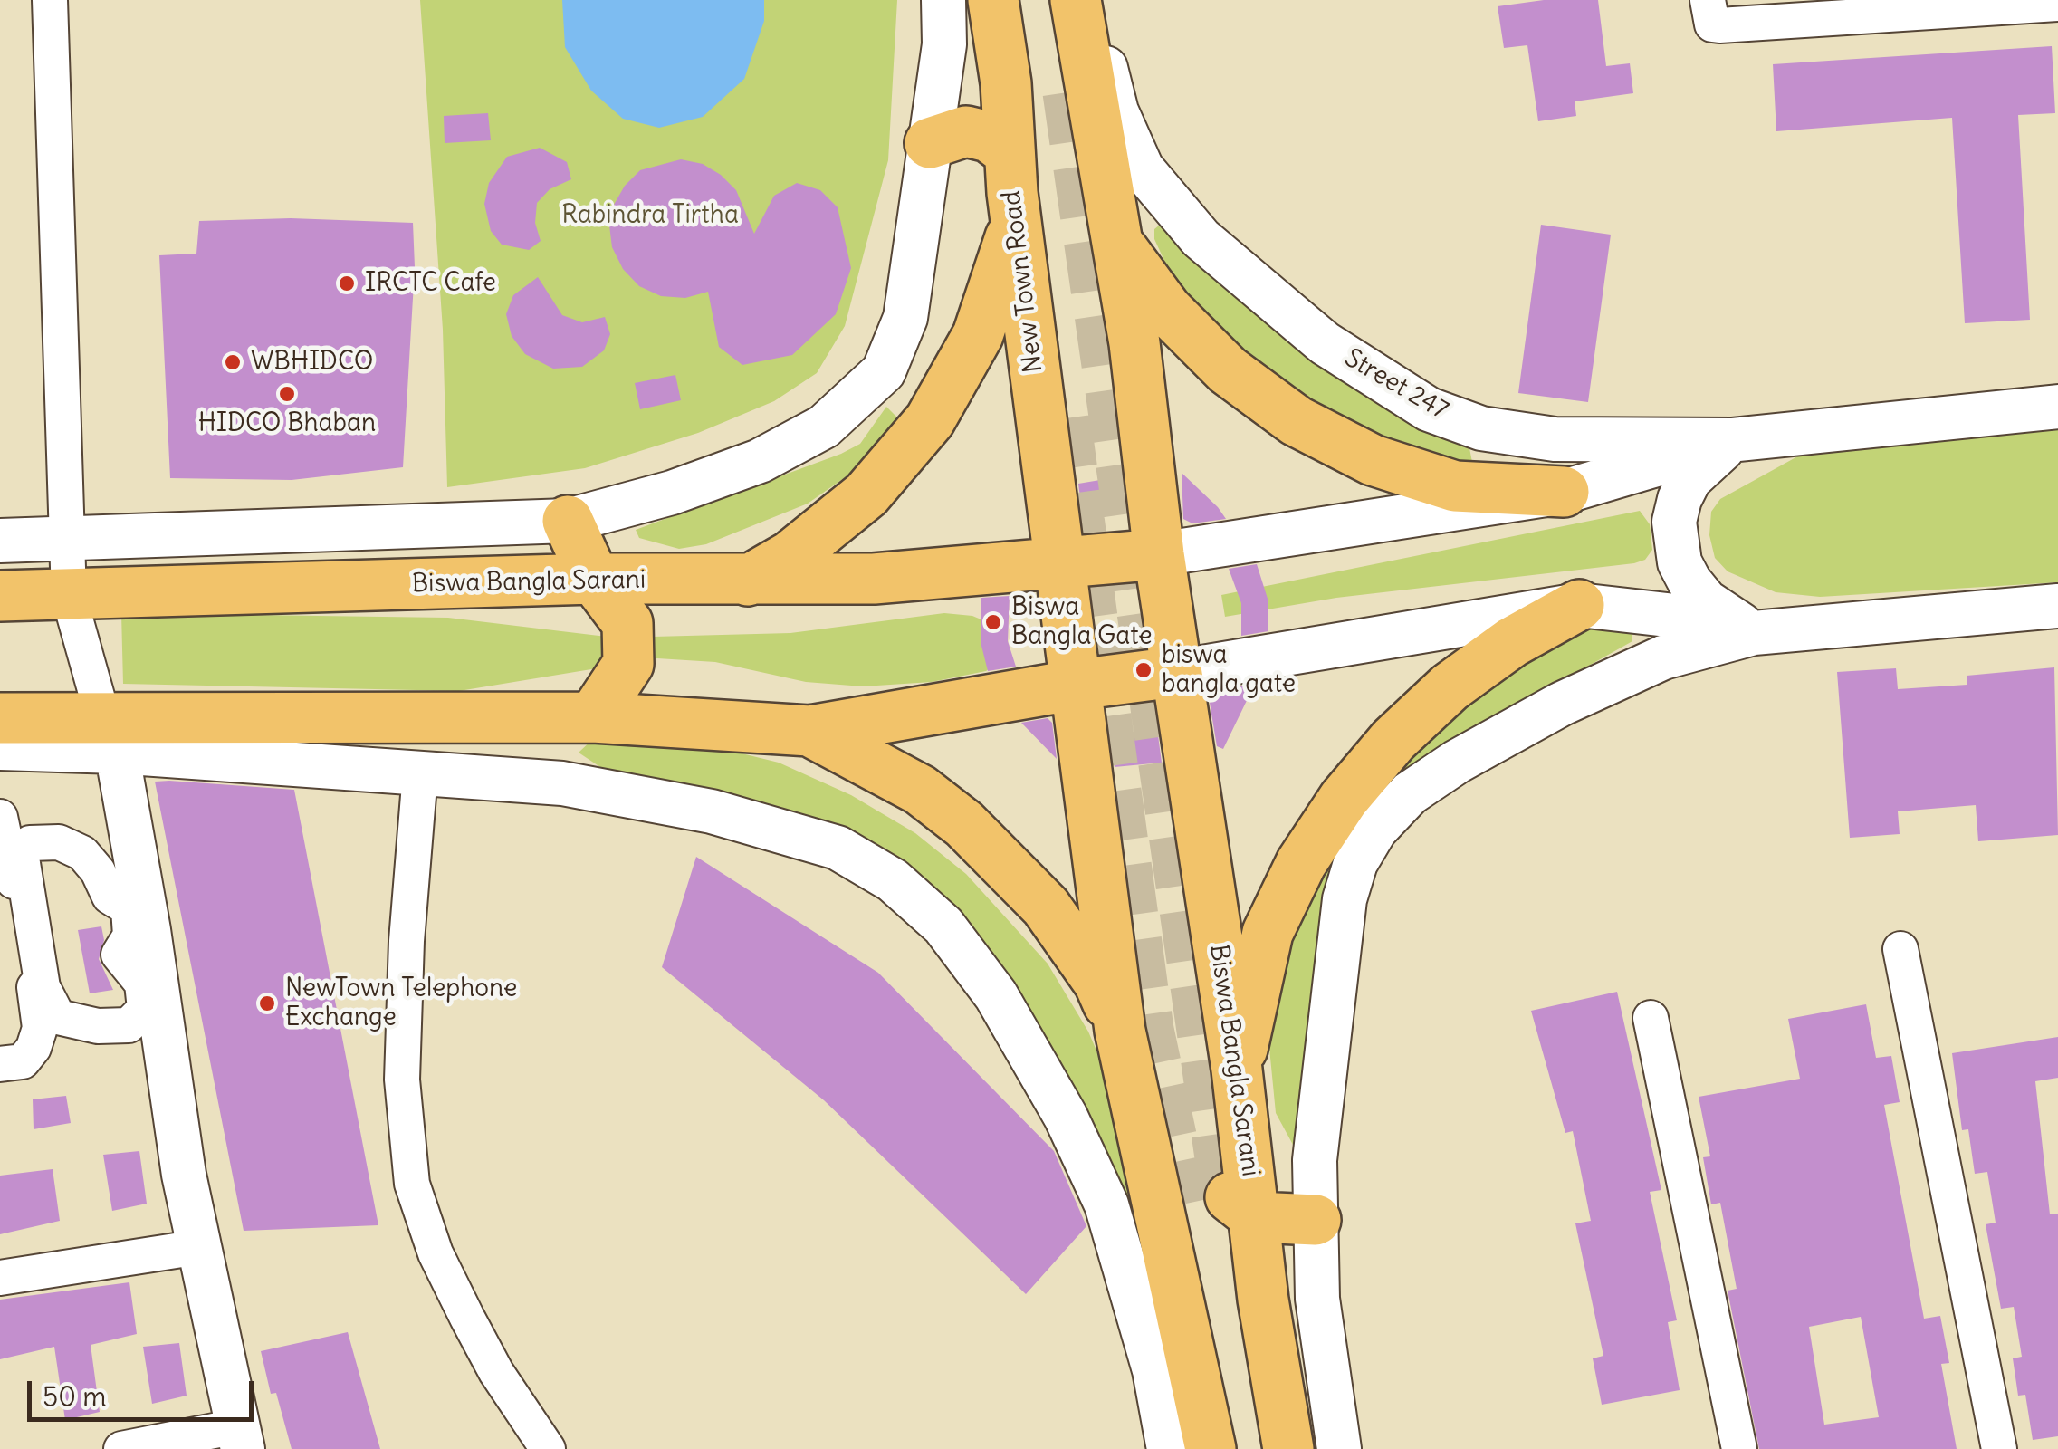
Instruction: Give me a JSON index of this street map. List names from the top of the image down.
{
  "streets": {
    "main road": ["New Town Road", "Biswa Bangla Sarani"],
    "street": ["Street 247"]
  },
  "crossings": [
    ["New Town Road", "Biswa Bangla Sarani"]
  ],
  "parks": ["Rabindra Tirtha"],
  "places": [
    "IRCTC Cafe",
    "WBHIDCO",
    "HIDCO Bhaban",
    "Biswa Bangla Gate",
    "biswa bangla gate",
    "NewTown Telephone Exchange"
  ],
  "scale_bar": "50 m"
}
